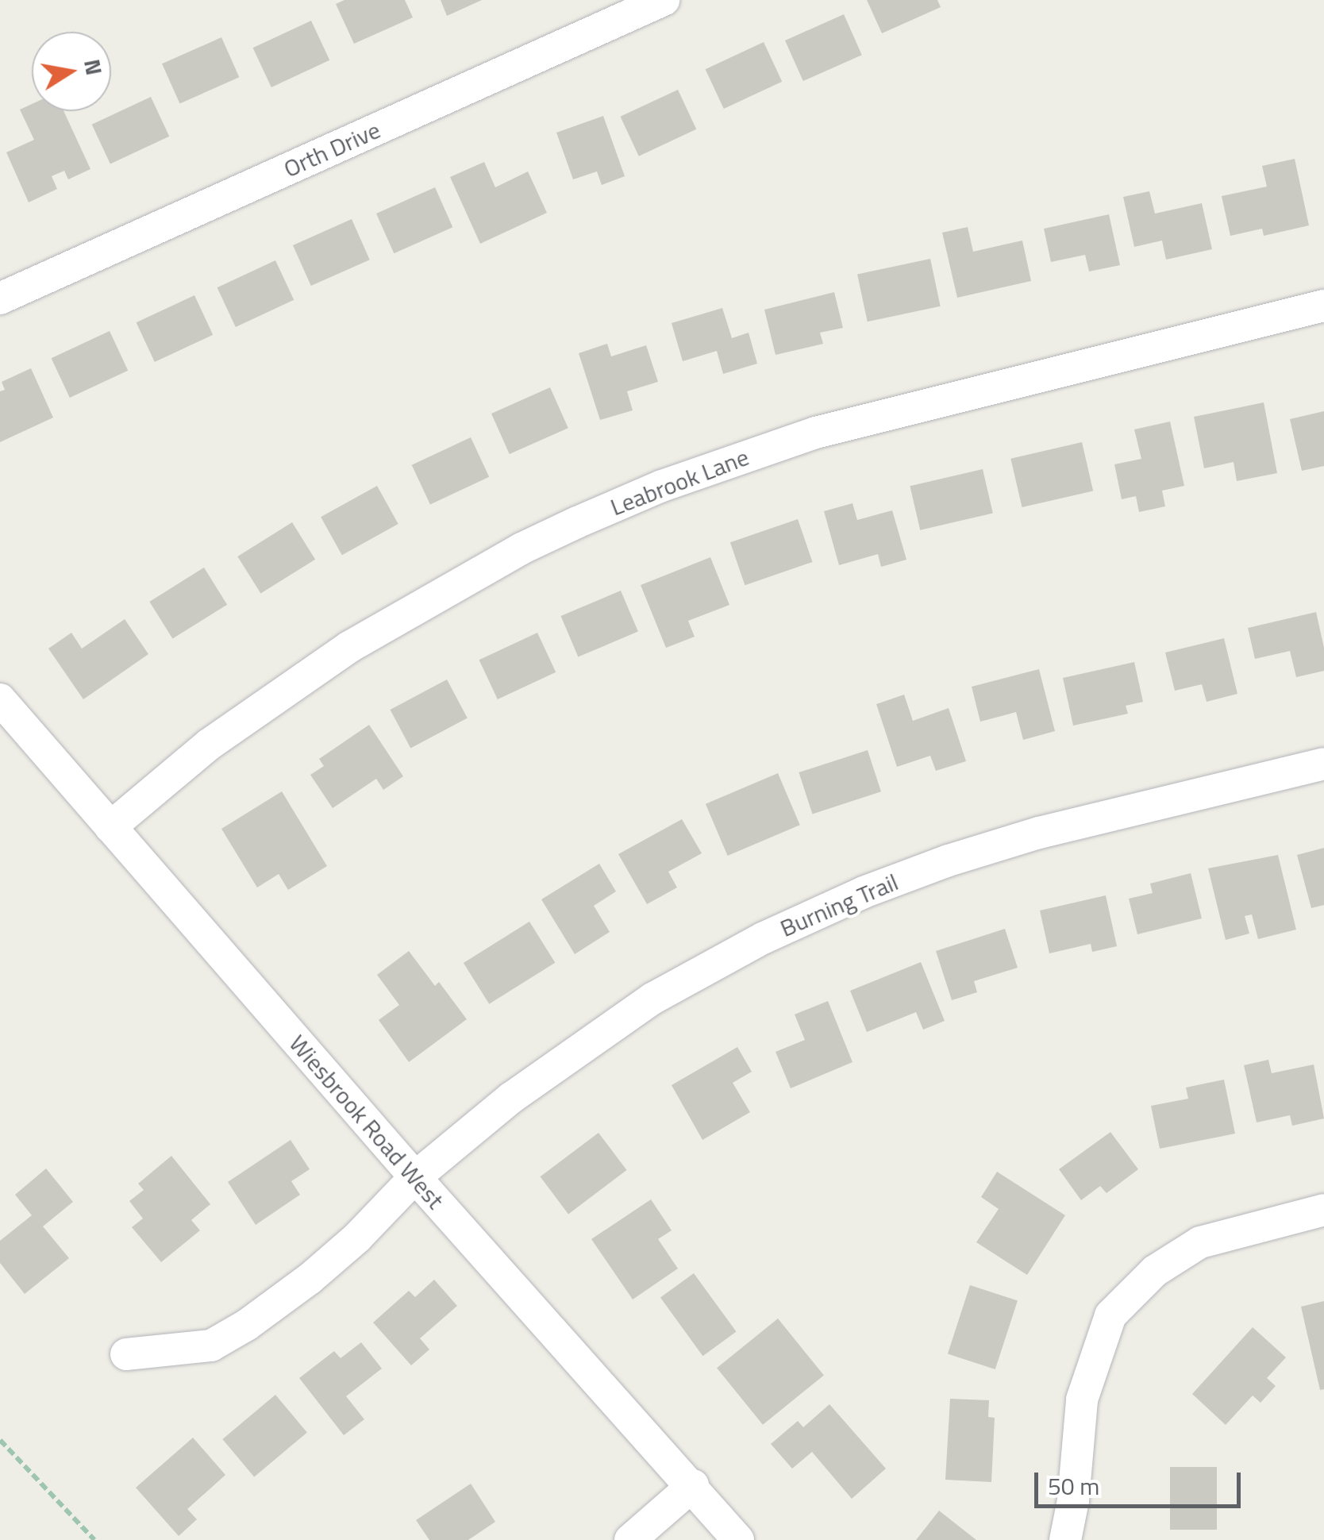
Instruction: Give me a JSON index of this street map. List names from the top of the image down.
{
  "streets": {
    "street": [
      "Orth Drive",
      "Leabrook Lane",
      "Burning Trail",
      "Wiesbrook Road West"
    ]
  },
  "crossings": [
    ["Leabrook Lane", "Wiesbrook Road West"],
    ["Burning Trail", "Wiesbrook Road West"]
  ],
  "scale_bar": "50 m",
  "north": "right"
}
